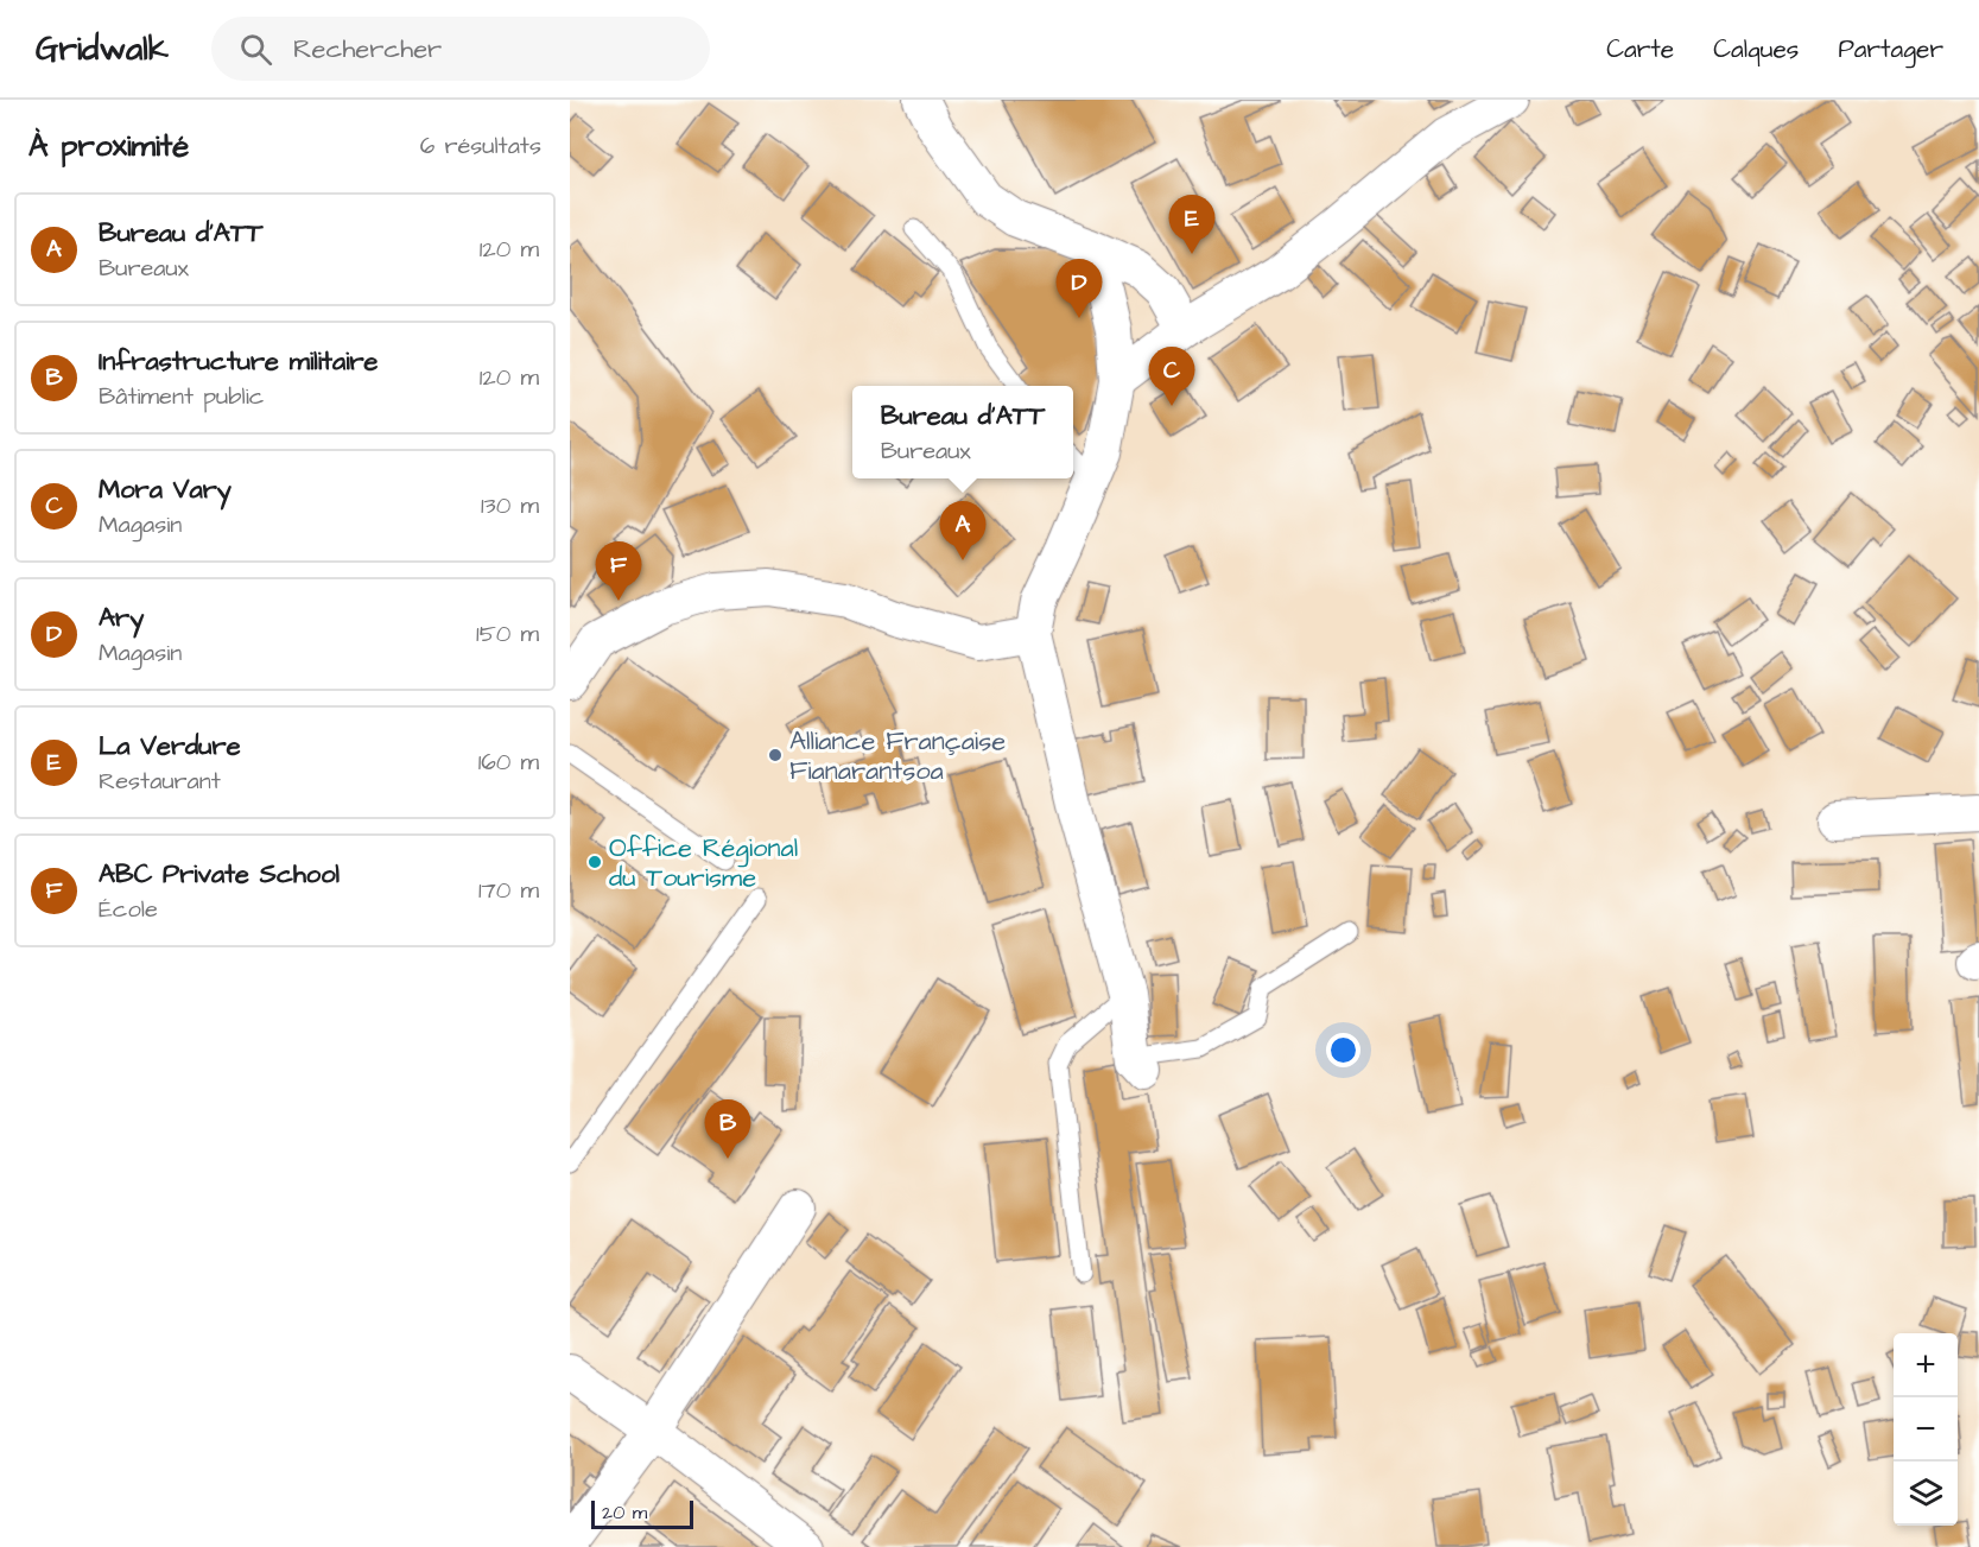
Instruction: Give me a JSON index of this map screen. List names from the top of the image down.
{
  "places": ["Alliance Française Fianarantsoa", "Office Régional du Tourisme"],
  "scale_bar": "20 m",
  "page": {
    "header": "Gridwalk",
    "search": "Rechercher",
    "nav": ["Carte", "Calques", "Partager"],
    "heading": ["À proximité", "6 résultats"],
    "list": [
      {
        "mark": "A",
        "name": "Bureau d'ATT",
        "note": "Bureaux",
        "value": "120 m"
      },
      {
        "mark": "B",
        "name": "Infrastructure militaire",
        "note": "Bâtiment public",
        "value": "120 m"
      },
      {
        "mark": "C",
        "name": "Mora Vary",
        "note": "Magasin",
        "value": "130 m"
      },
      {
        "mark": "D",
        "name": "Ary",
        "note": "Magasin",
        "value": "150 m"
      },
      {
        "mark": "E",
        "name": "La Verdure",
        "note": "Restaurant",
        "value": "160 m"
      },
      {
        "mark": "F",
        "name": "ABC Private School",
        "note": "École",
        "value": "170 m"
      }
    ],
    "pins": [
      "E",
      "D",
      "C",
      "A",
      "F",
      "B"
    ],
    "popup": ["Bureau d'ATT", "Bureaux"],
    "map_buttons": ["+", "−"],
    "scale": "20 m"
  }
}
